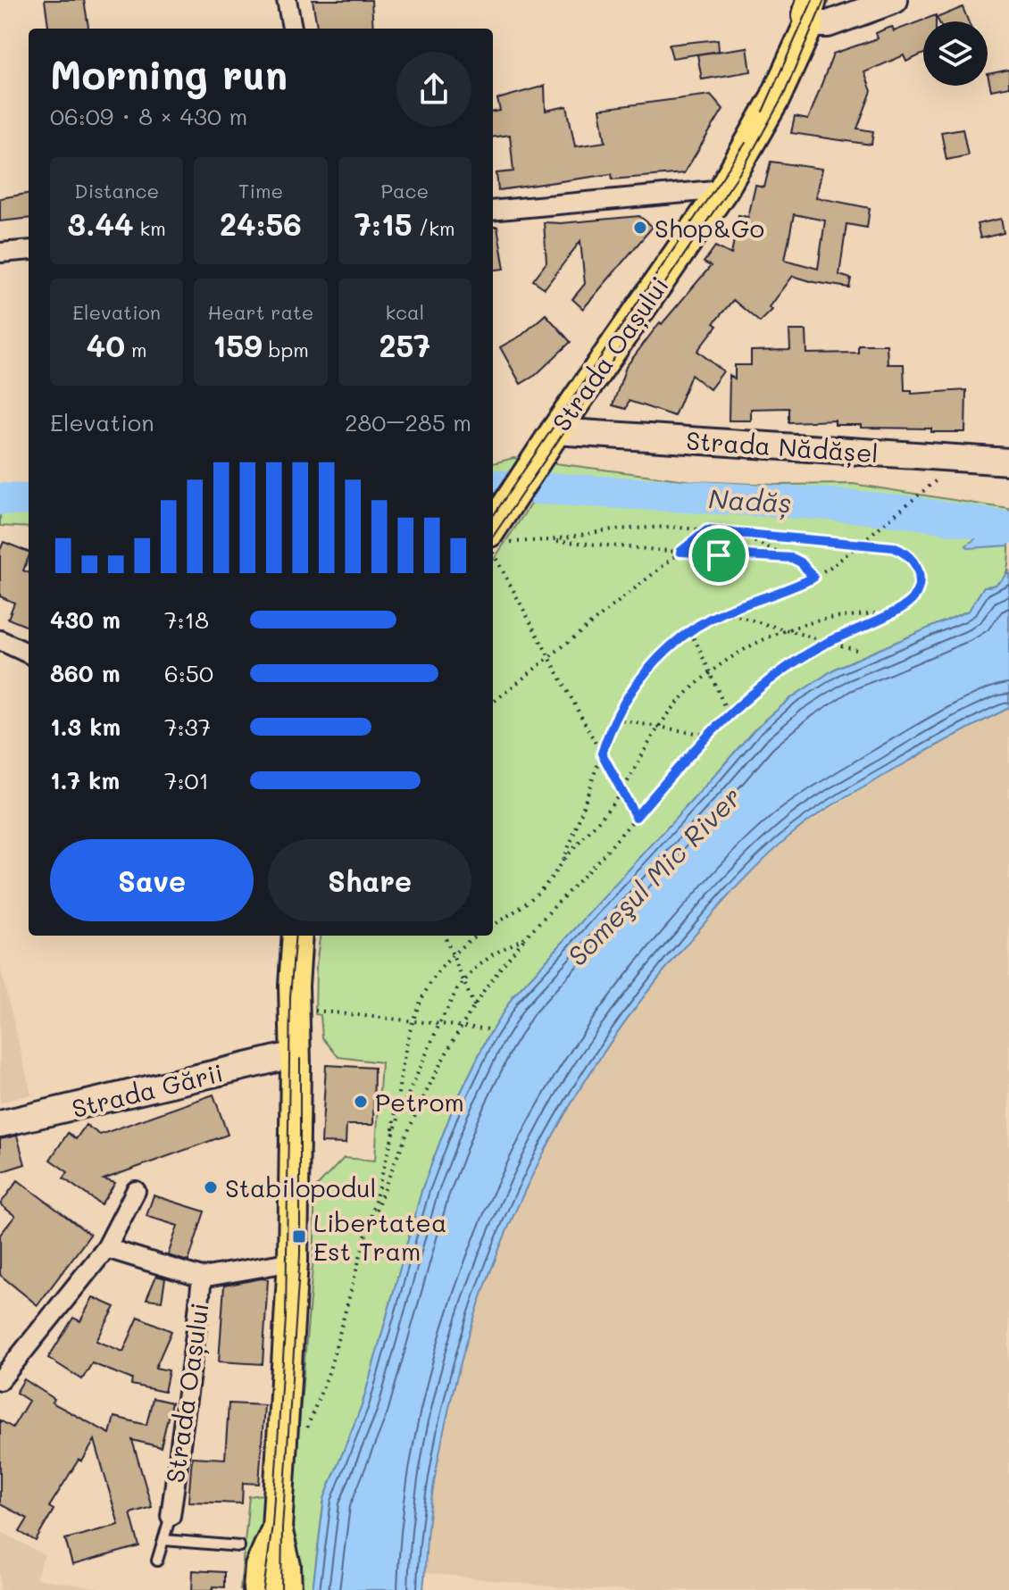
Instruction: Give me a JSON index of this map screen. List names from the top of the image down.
{
  "streets": {
    "main road": ["Strada Oașului"],
    "street": ["Strada Nădășel", "Strada Gării"]
  },
  "crossings": [
    ["Strada Oașului", "Strada Nădășel"]
  ],
  "water": ["Nadăș", "Someşul Mic River"],
  "places": {
    "other": ["Shop&Go", "Petrom", "Stabilopodul"],
    "transit": ["Libertatea Est Tram"]
  },
  "page": {
    "heading": ["Morning run", "06:09 · 8 × 430 m"],
    "stats": [
      ["Distance", "3.44 km"],
      ["Time", "24:56"],
      ["Pace", "7:15 /km"],
      ["Elevation", "40 m"],
      ["Heart rate", "159 bpm"],
      ["kcal", "257"]
    ],
    "chart": ["Elevation", "280–285 m"],
    "list": [
      {
        "name": "430 m",
        "note": "7:18"
      },
      {
        "name": "860 m",
        "note": "6:50"
      },
      {
        "name": "1.3 km",
        "note": "7:37"
      },
      {
        "name": "1.7 km",
        "note": "7:01"
      }
    ],
    "buttons": ["Save", "Share"]
  }
}
